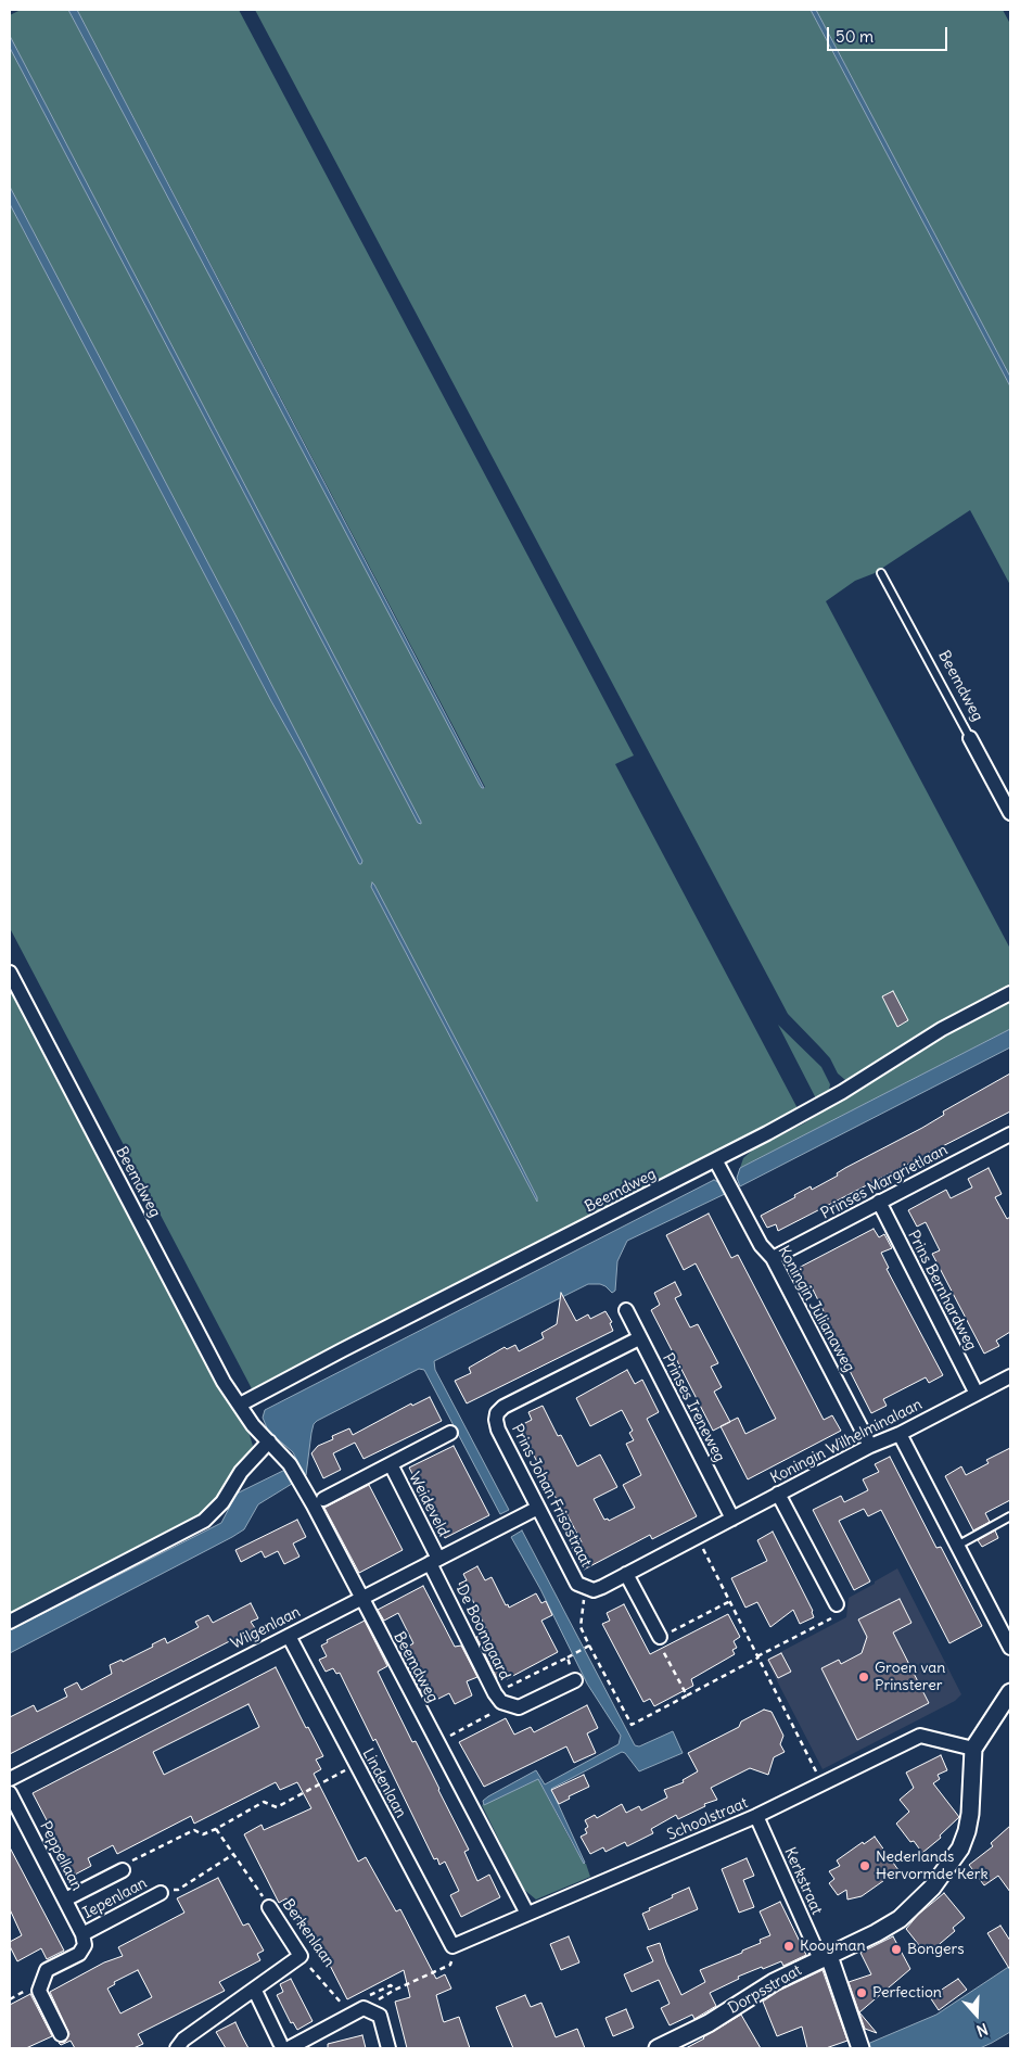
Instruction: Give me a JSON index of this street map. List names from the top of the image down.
{
  "streets": {
    "street": [
      "Beemdweg",
      "Prinses Margrietlaan",
      "Prins Bernhardweg",
      "Koningin Julianaweg",
      "Prinses Ireneweg",
      "Koningin Wilhelminalaan",
      "Prins Johan Frisostraat",
      "Weideveld",
      "Wilgenlaan",
      "De Boomgaard",
      "Lindenlaan",
      "Schoolstraat",
      "Peppellaan",
      "Kerkstraat",
      "Iepenlaan",
      "Berkenlaan",
      "Dorpsstraat"
    ]
  },
  "crossings": [
    ["Beemdweg", "Koningin Julianaweg"],
    ["Beemdweg", "Wilgenlaan"],
    ["Beemdweg", "Schoolstraat"],
    ["Prinses Margrietlaan", "Prins Bernhardweg"],
    ["Prinses Margrietlaan", "Koningin Julianaweg"],
    ["Prins Bernhardweg", "Koningin Wilhelminalaan"],
    ["Koningin Julianaweg", "Koningin Wilhelminalaan"],
    ["Prinses Ireneweg", "Koningin Wilhelminalaan"],
    ["Prinses Ireneweg", "Prins Johan Frisostraat"],
    ["Koningin Wilhelminalaan", "Prins Johan Frisostraat"],
    ["Prins Johan Frisostraat", "Wilgenlaan"],
    ["Weideveld", "Wilgenlaan"],
    ["Weideveld", "De Boomgaard"],
    ["Wilgenlaan", "De Boomgaard"],
    ["Wilgenlaan", "Lindenlaan"],
    ["Lindenlaan", "Schoolstraat"],
    ["Schoolstraat", "Kerkstraat"],
    ["Schoolstraat", "Dorpsstraat"],
    ["Peppellaan", "Iepenlaan"],
    ["Kerkstraat", "Dorpsstraat"]
  ],
  "places": [
    "Groen van Prinsterer",
    "Nederlands Hervormde Kerk",
    "Kooyman",
    "Bongers",
    "Perfection"
  ],
  "scale_bar": "50 m",
  "north": "bottom"
}
